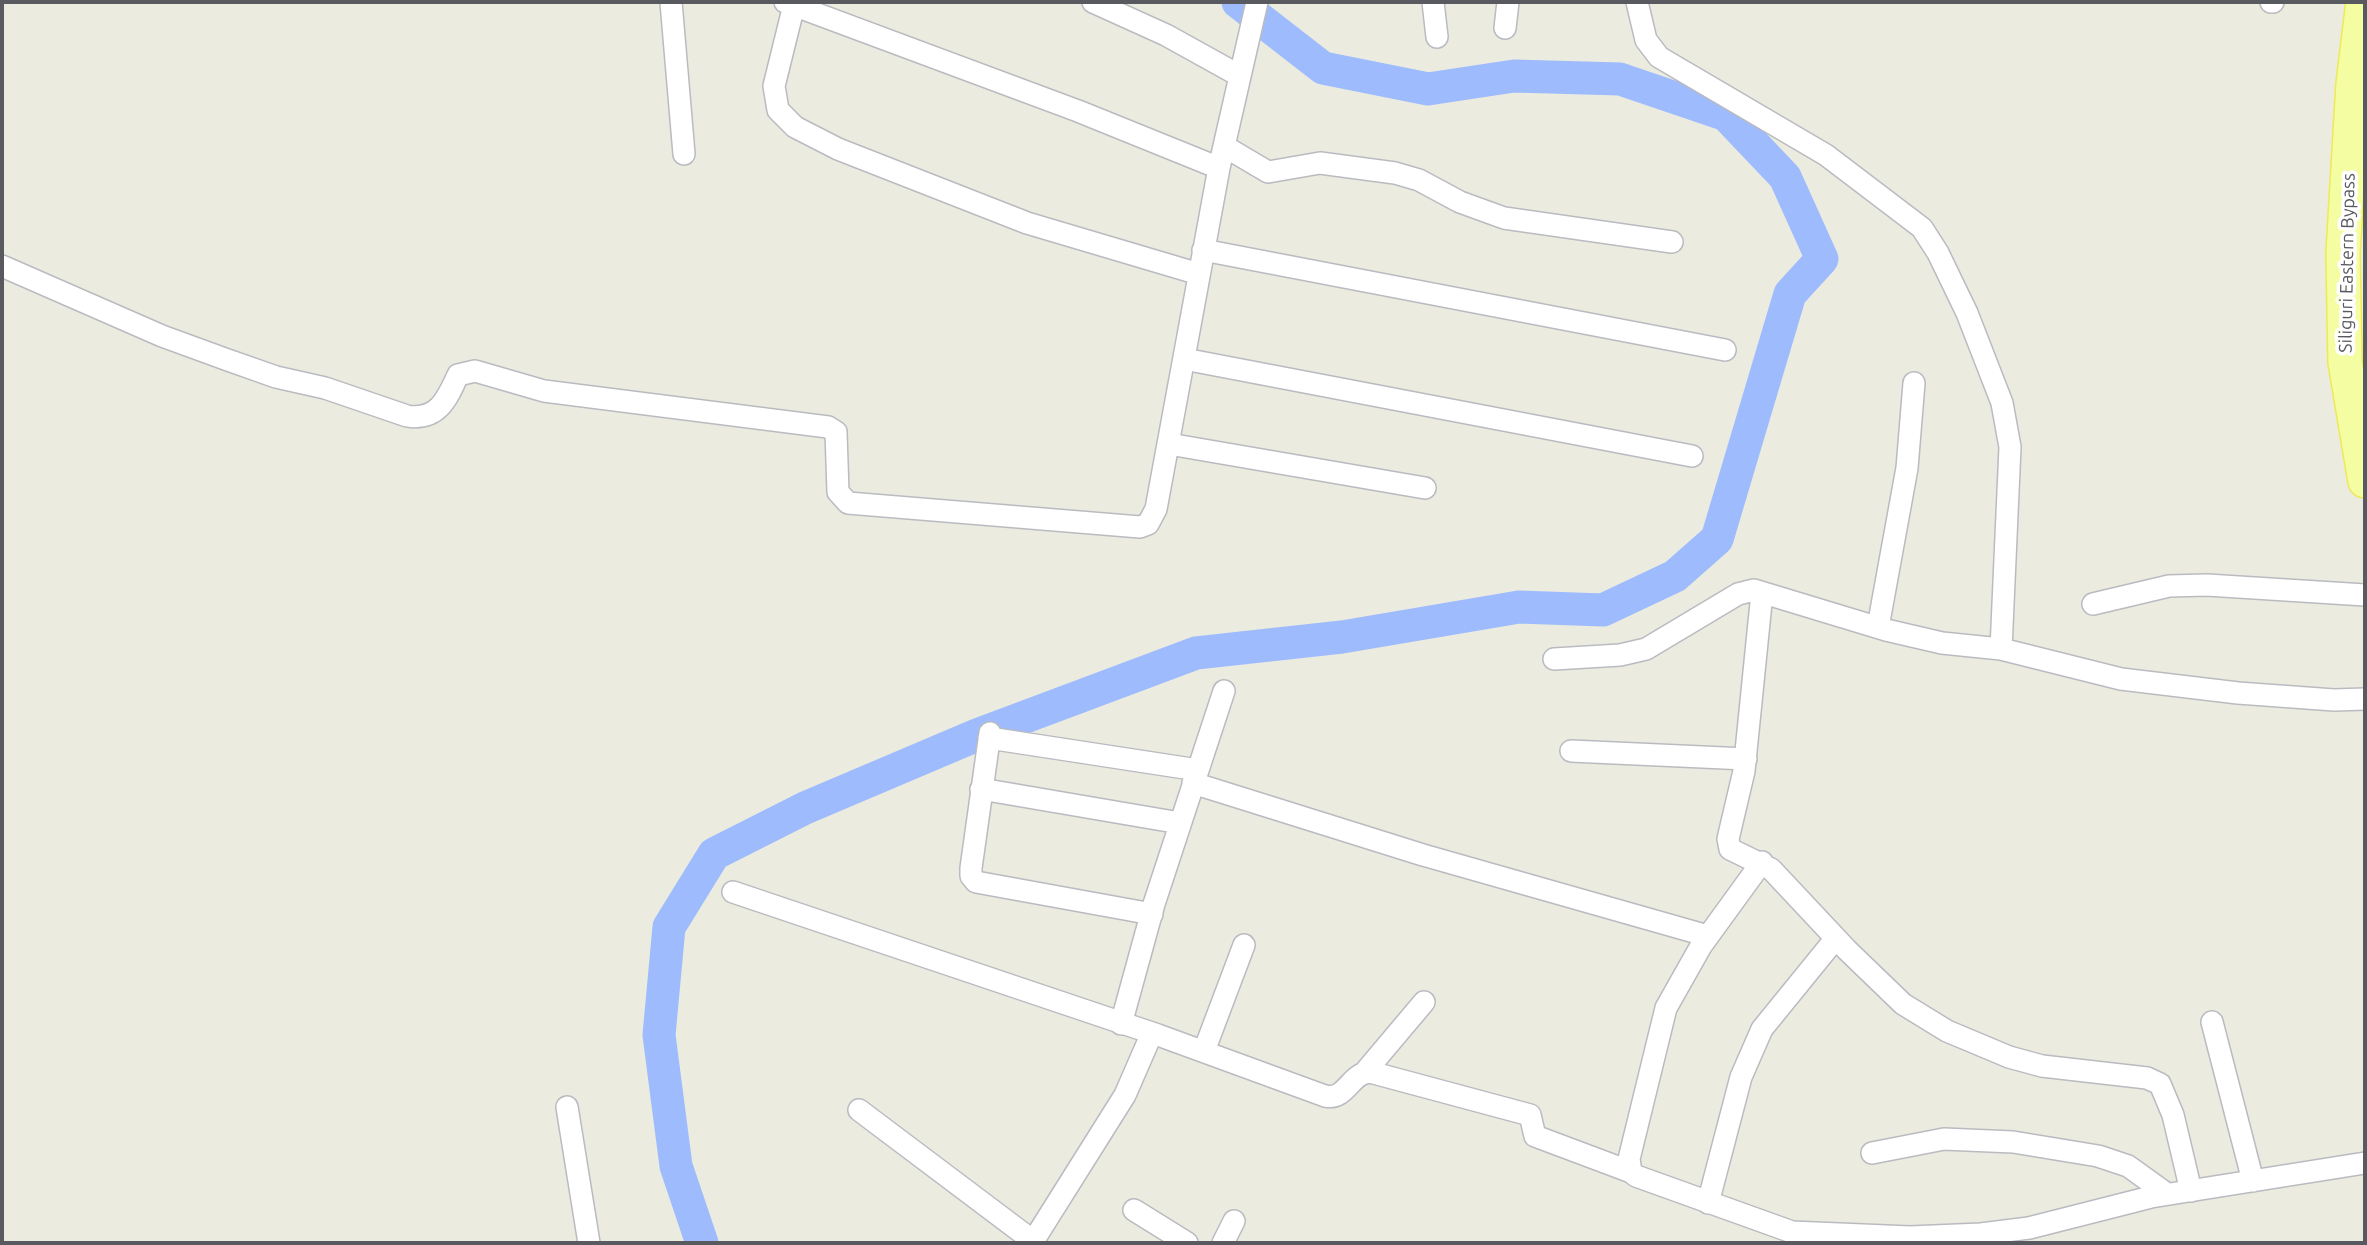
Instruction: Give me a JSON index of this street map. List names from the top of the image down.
{
  "streets": {
    "main road": ["Siliguri Eastern Bypass"]
  }
}
